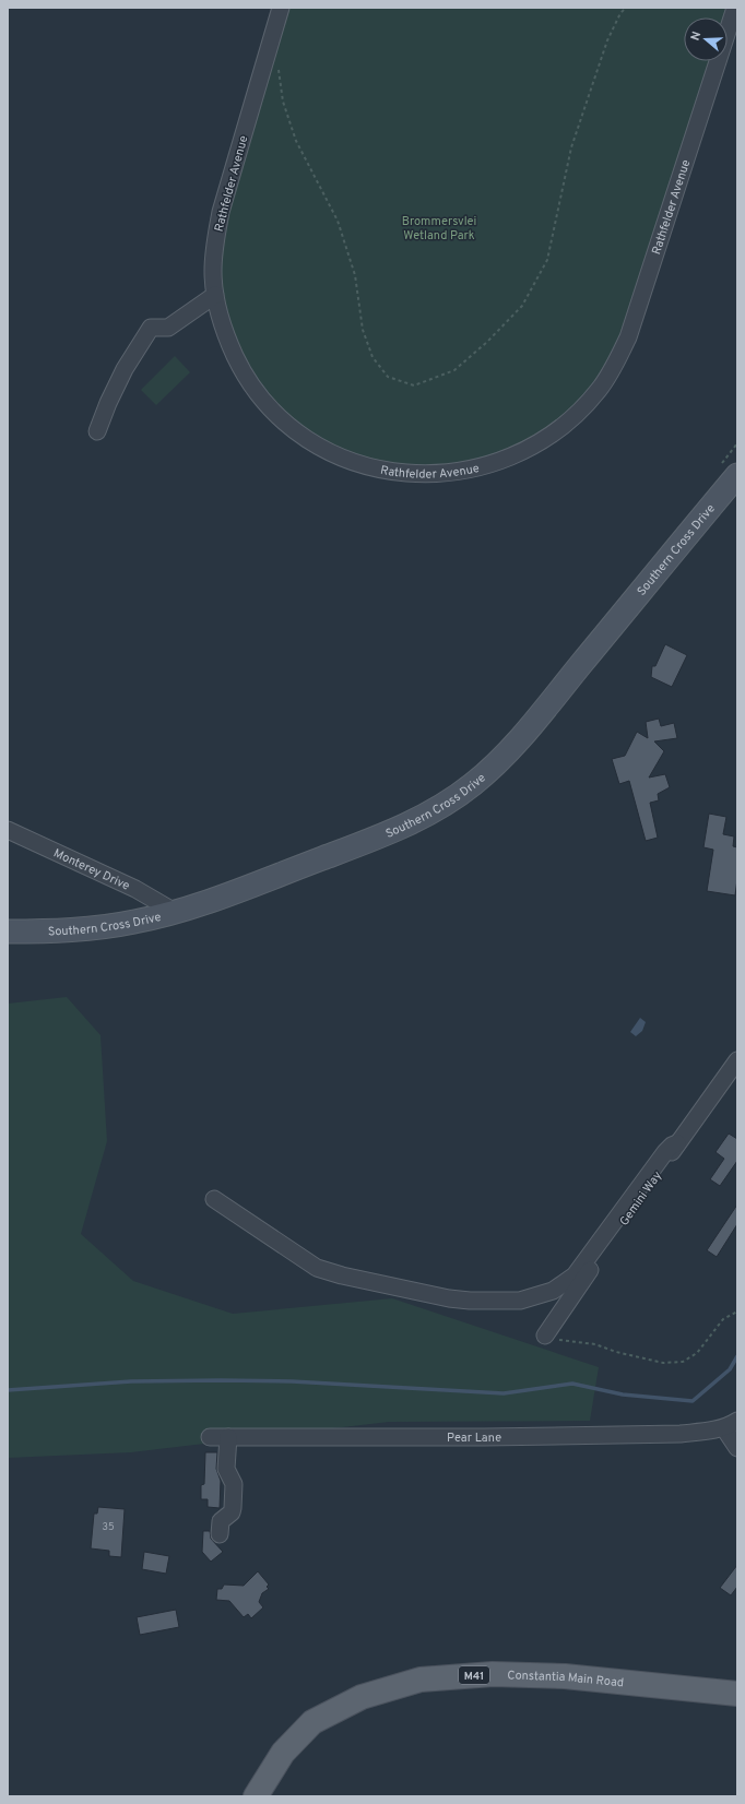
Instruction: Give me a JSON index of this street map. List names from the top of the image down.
{
  "streets": {
    "main road": ["M41", "Constantia Main Road"],
    "street": [
      "Rathfelder Avenue",
      "Southern Cross Drive",
      "Monterey Drive",
      "Gemini Way",
      "Pear Lane"
    ]
  },
  "crossings": [
    ["Southern Cross Drive", "Monterey Drive"]
  ],
  "parks": ["Brommersvlei Wetland Park"],
  "house_numbers": ["35"],
  "north": "left"
}
